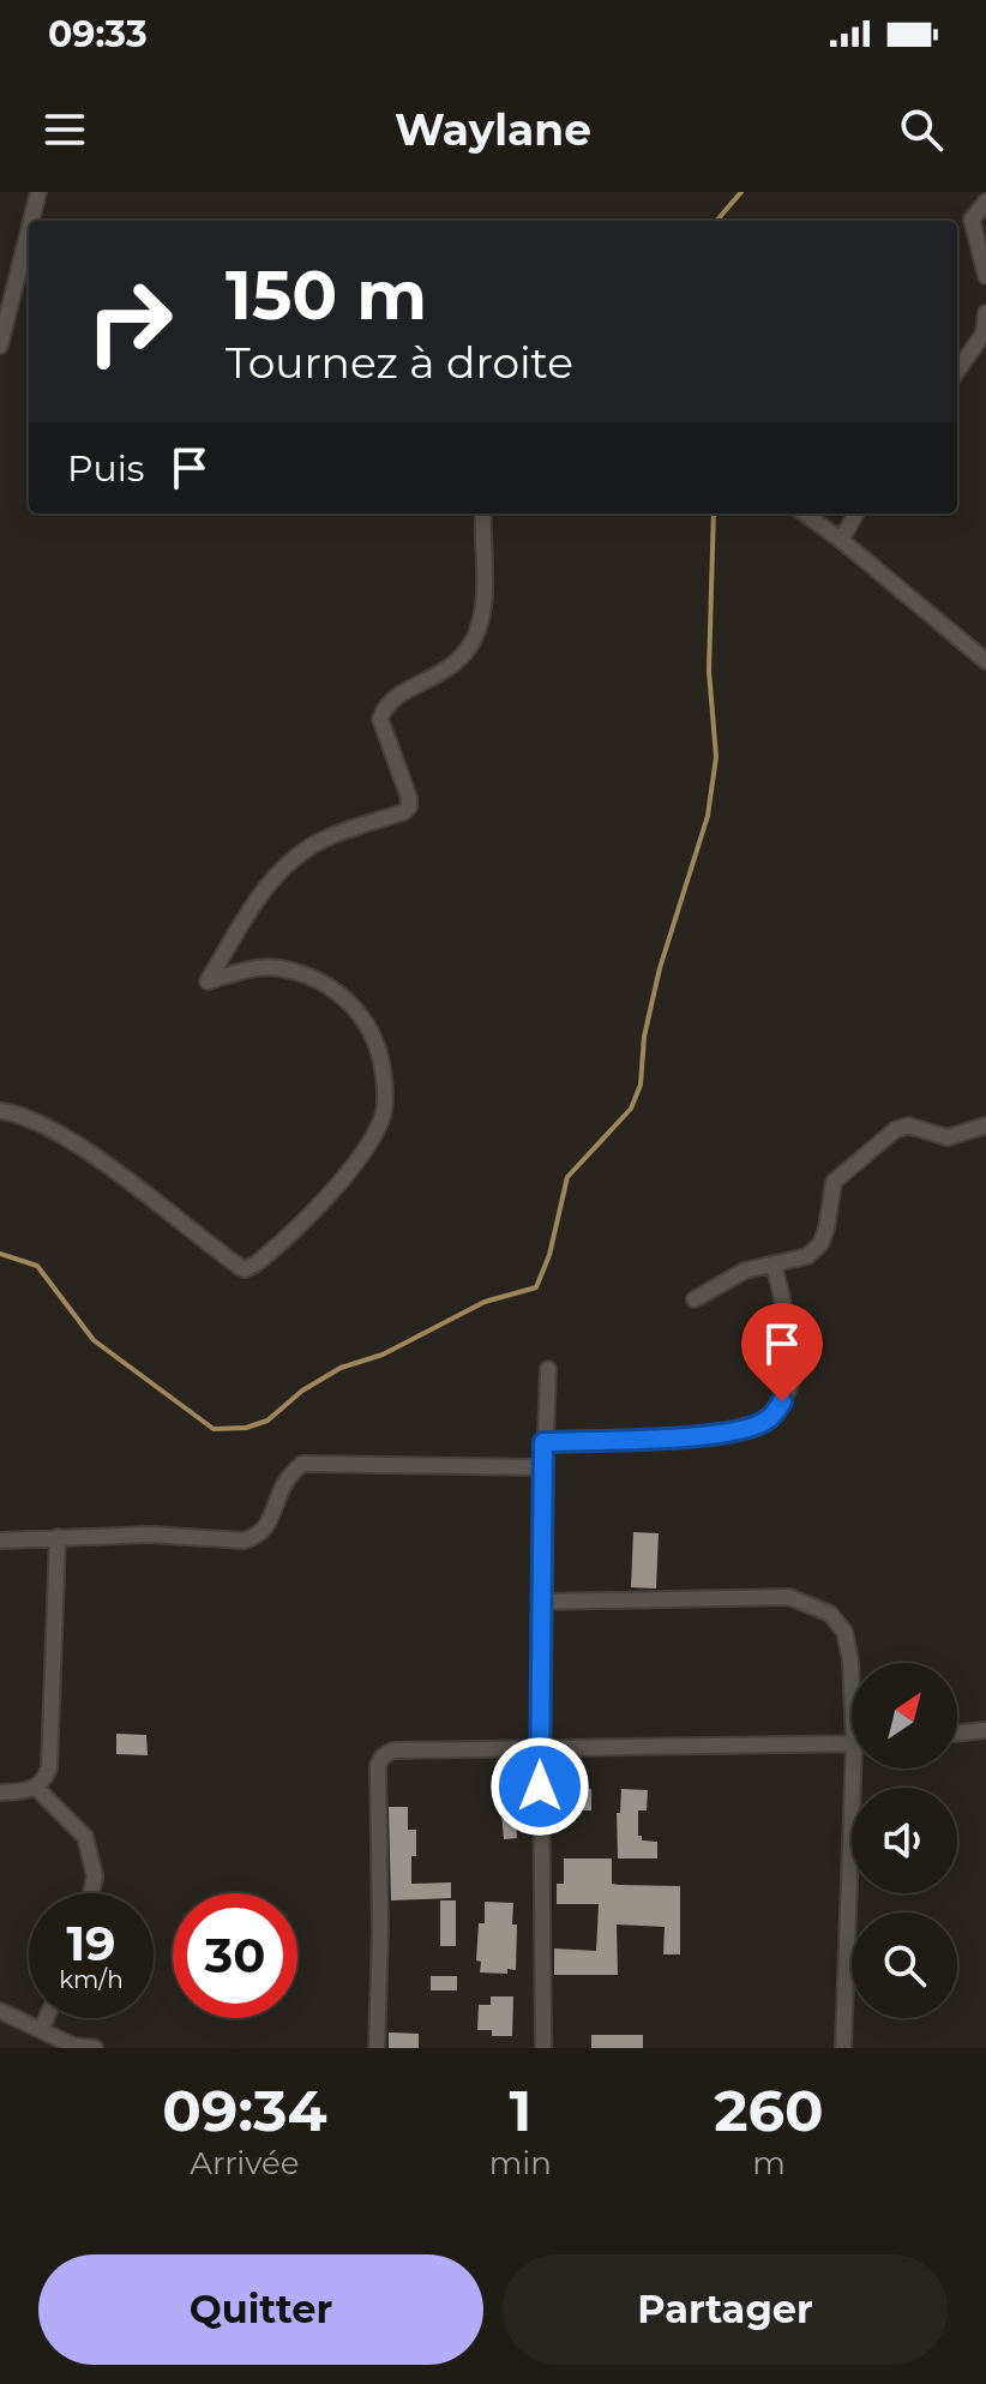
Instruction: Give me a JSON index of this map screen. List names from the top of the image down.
{
  "north": "top right",
  "page": {
    "status": "09:33",
    "header": "Waylane",
    "turn": ["150 m", "Tournez à droite"],
    "then": "Puis",
    "speed": "19 km/h",
    "limit": "30",
    "eta": [
      "09:34",
      "Arrivée",
      "1",
      "min",
      "260",
      "m"
    ],
    "buttons": ["Quitter", "Partager"]
  }
}
